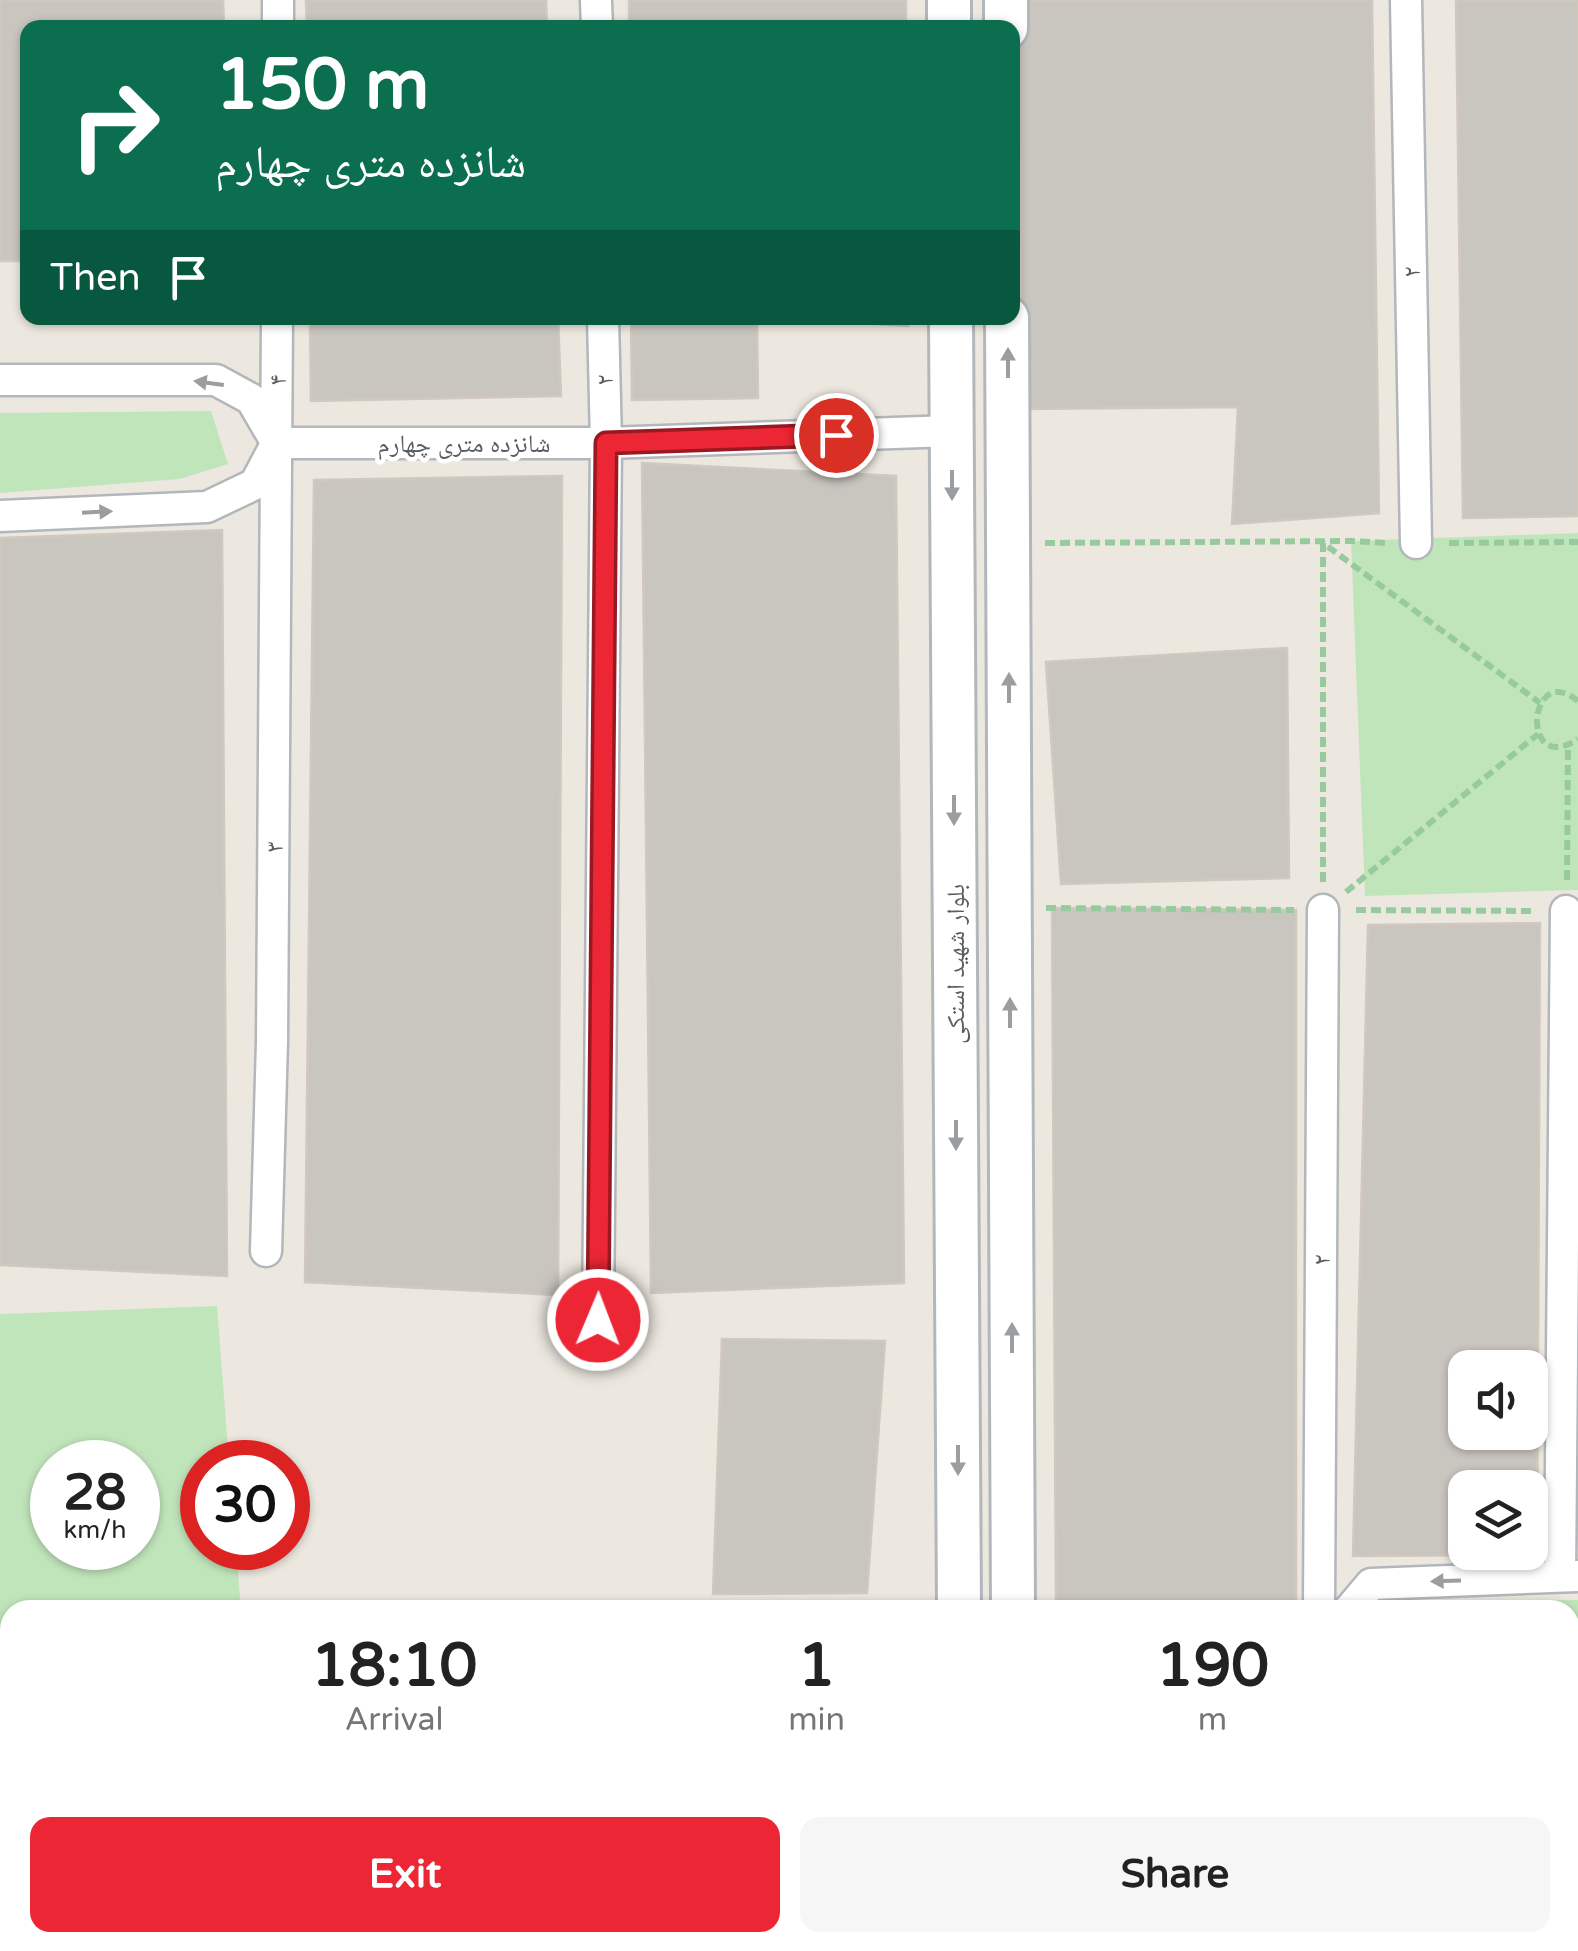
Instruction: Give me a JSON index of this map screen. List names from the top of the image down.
{
  "streets": {
    "main road": ["بلوار شهید استکی"],
    "street": [
      "۲",
      "۴",
      "شانزده متری چهارم",
      "۳"
    ]
  },
  "crossings": [
    ["۲", "شانزده متری چهارم"],
    ["۴", "شانزده متری چهارم"],
    ["۴", "۳"],
    ["شانزده متری چهارم", "۳"],
    ["شانزده متری چهارم", "بلوار شهید استکی"]
  ],
  "page": {
    "turn": ["150 m", "شانزده متری چهارم"],
    "then": "Then",
    "speed": "28 km/h",
    "limit": "30",
    "eta": [
      "18:10",
      "Arrival",
      "1",
      "min",
      "190",
      "m"
    ],
    "buttons": ["Exit", "Share"]
  }
}
